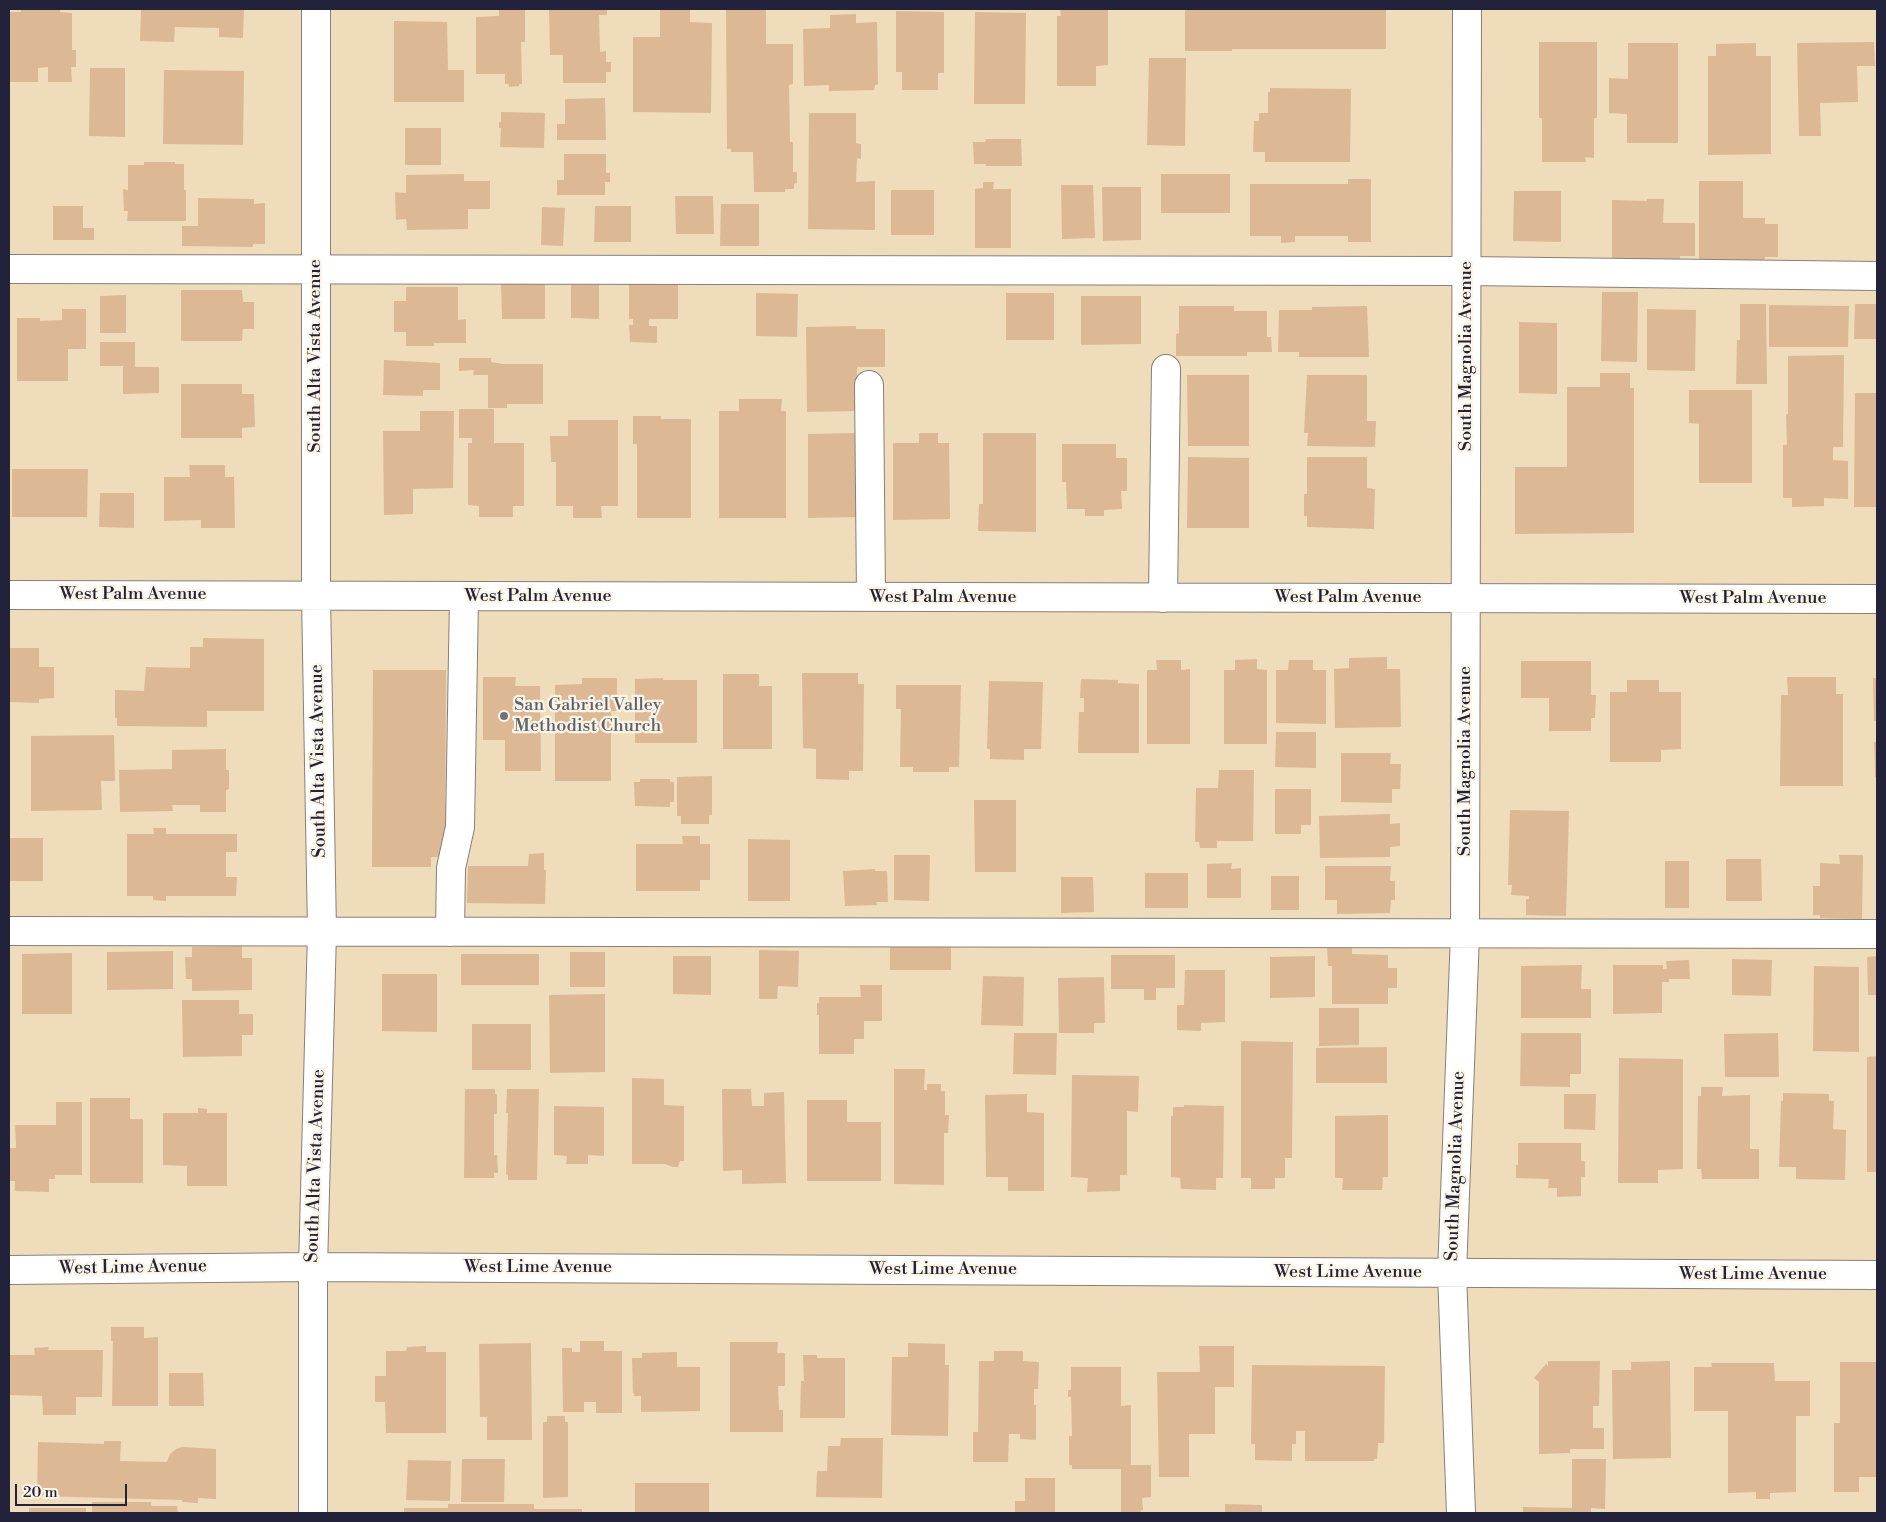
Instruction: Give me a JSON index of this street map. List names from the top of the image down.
{
  "streets": {
    "street": [
      "South Alta Vista Avenue",
      "South Magnolia Avenue",
      "West Palm Avenue",
      "West Lime Avenue"
    ]
  },
  "crossings": [
    ["South Alta Vista Avenue", "West Palm Avenue"],
    ["South Alta Vista Avenue", "West Lime Avenue"],
    ["South Magnolia Avenue", "West Palm Avenue"],
    ["South Magnolia Avenue", "West Lime Avenue"]
  ],
  "places": ["San Gabriel Valley Methodist Church"],
  "scale_bar": "20 m"
}
